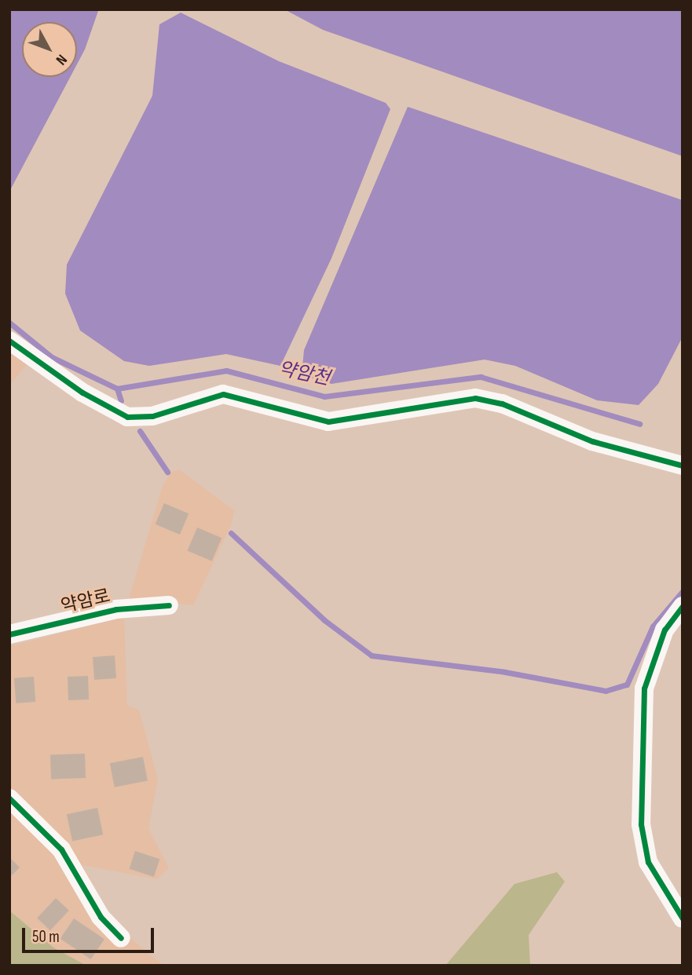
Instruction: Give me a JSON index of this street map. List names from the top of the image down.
{
  "streets": {
    "street": ["약암로"]
  },
  "water": ["약암천"],
  "scale_bar": "50 m",
  "north": "bottom right"
}
